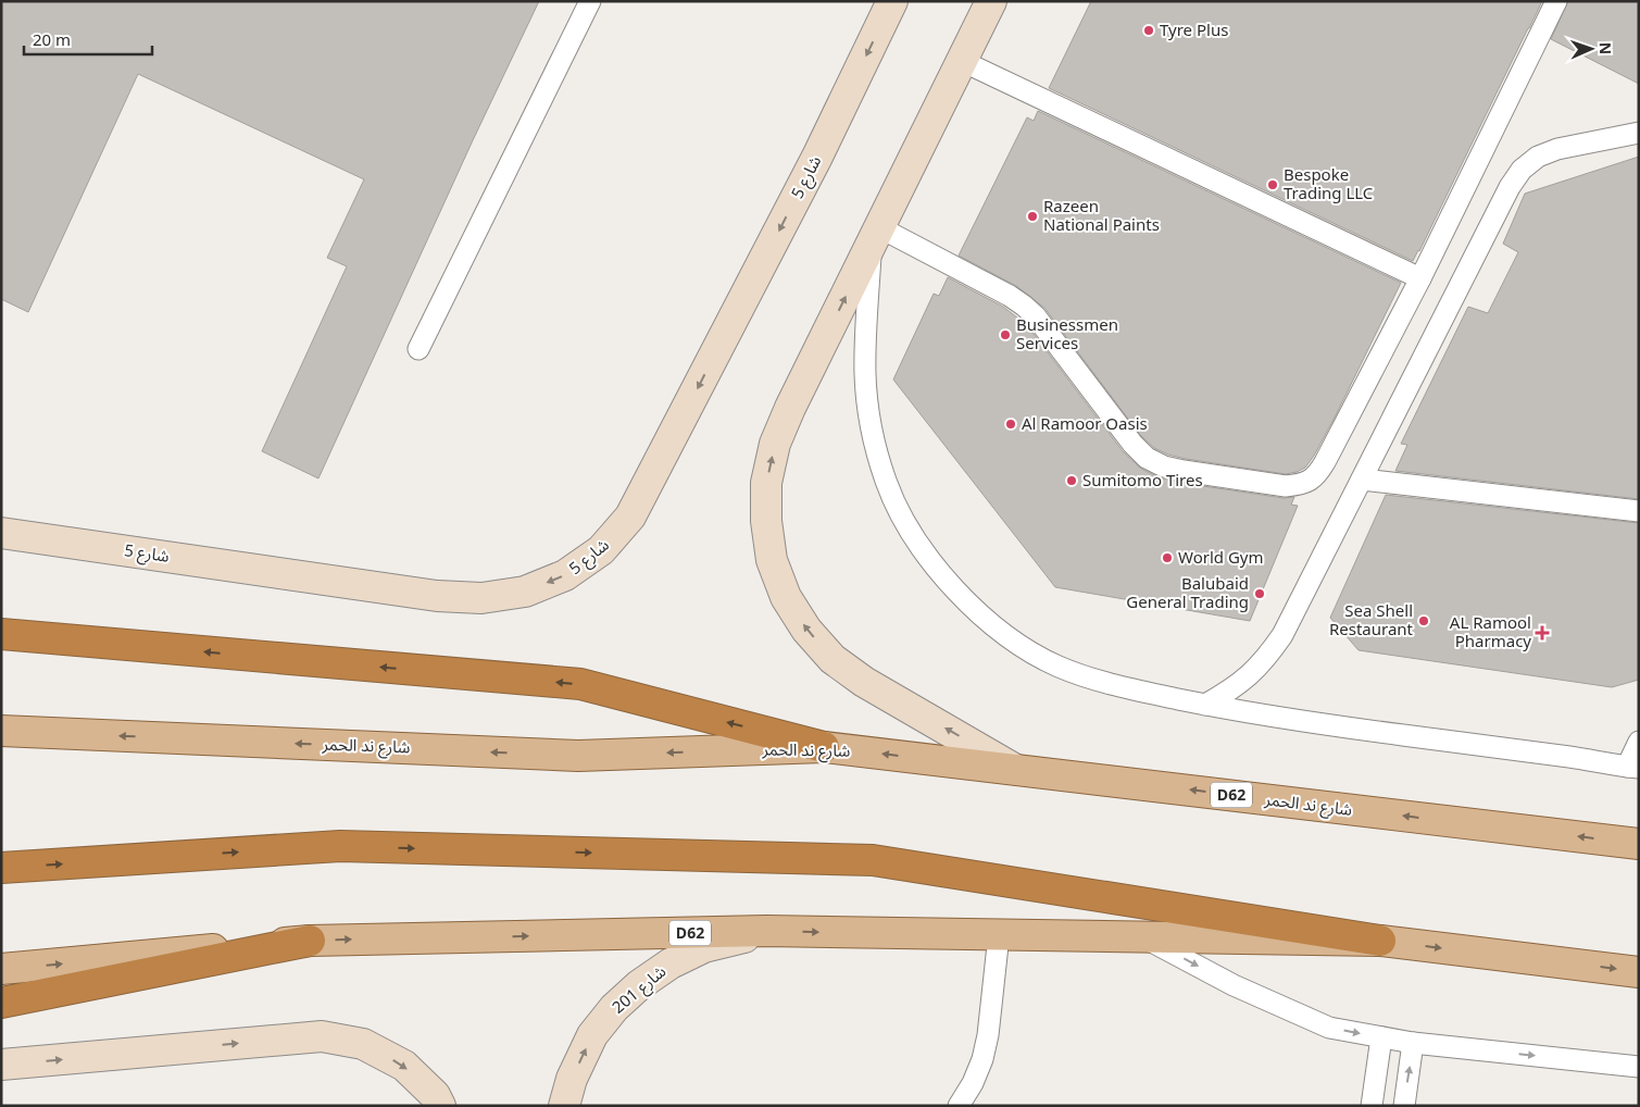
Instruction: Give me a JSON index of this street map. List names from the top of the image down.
{
  "streets": {
    "main road": ["شارع ند الحمر", "D62"],
    "street": ["شارع 5", "شارع 201"]
  },
  "crossings": [
    ["D62", "شارع 201"]
  ],
  "one_way": ["شارع 5", "شارع 201"],
  "places": {
    "other": [
      "Tyre Plus",
      "Bespoke Trading LLC",
      "Razeen National Paints",
      "Businessmen Services",
      "Al Ramoor Oasis",
      "Sumitomo Tires",
      "World Gym",
      "Balubaid General Trading",
      "Sea Shell Restaurant"
    ],
    "health": ["AL Ramool Pharmacy"]
  },
  "scale_bar": "20 m",
  "north": "right"
}
